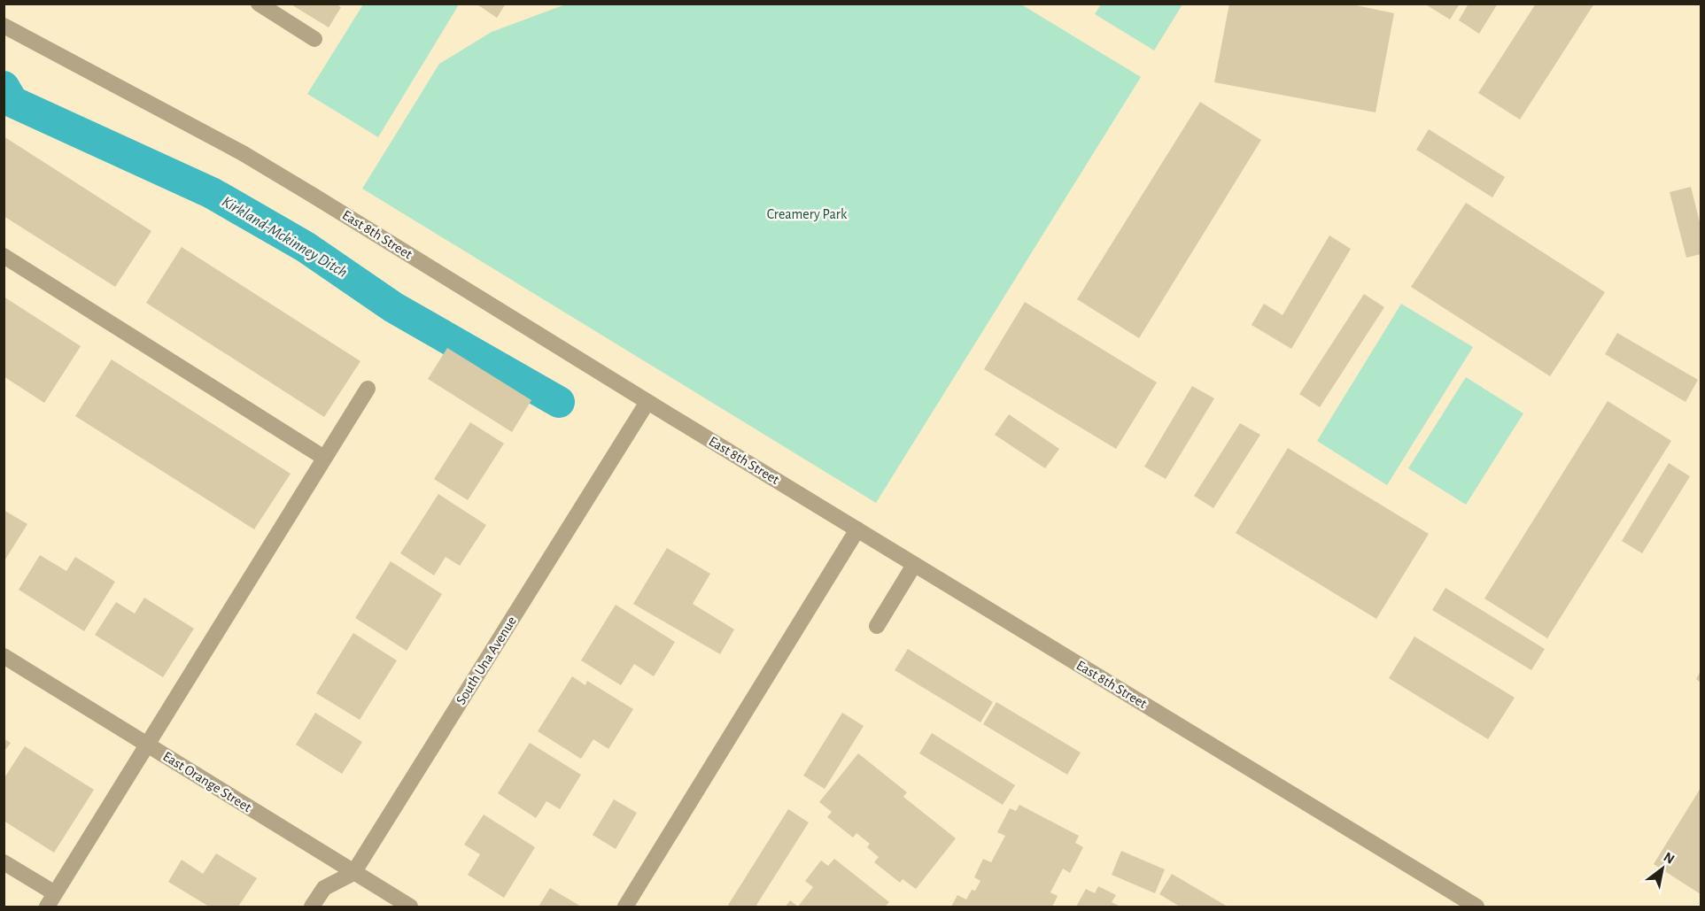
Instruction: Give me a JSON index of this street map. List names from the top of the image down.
{
  "streets": {
    "street": ["East 8th Street", "South Una Avenue", "East Orange Street"]
  },
  "crossings": [
    ["East 8th Street", "South Una Avenue"],
    ["South Una Avenue", "East Orange Street"]
  ],
  "water": ["Kirkland-Mckinney Ditch"],
  "parks": ["Creamery Park"],
  "north": "top right"
}
